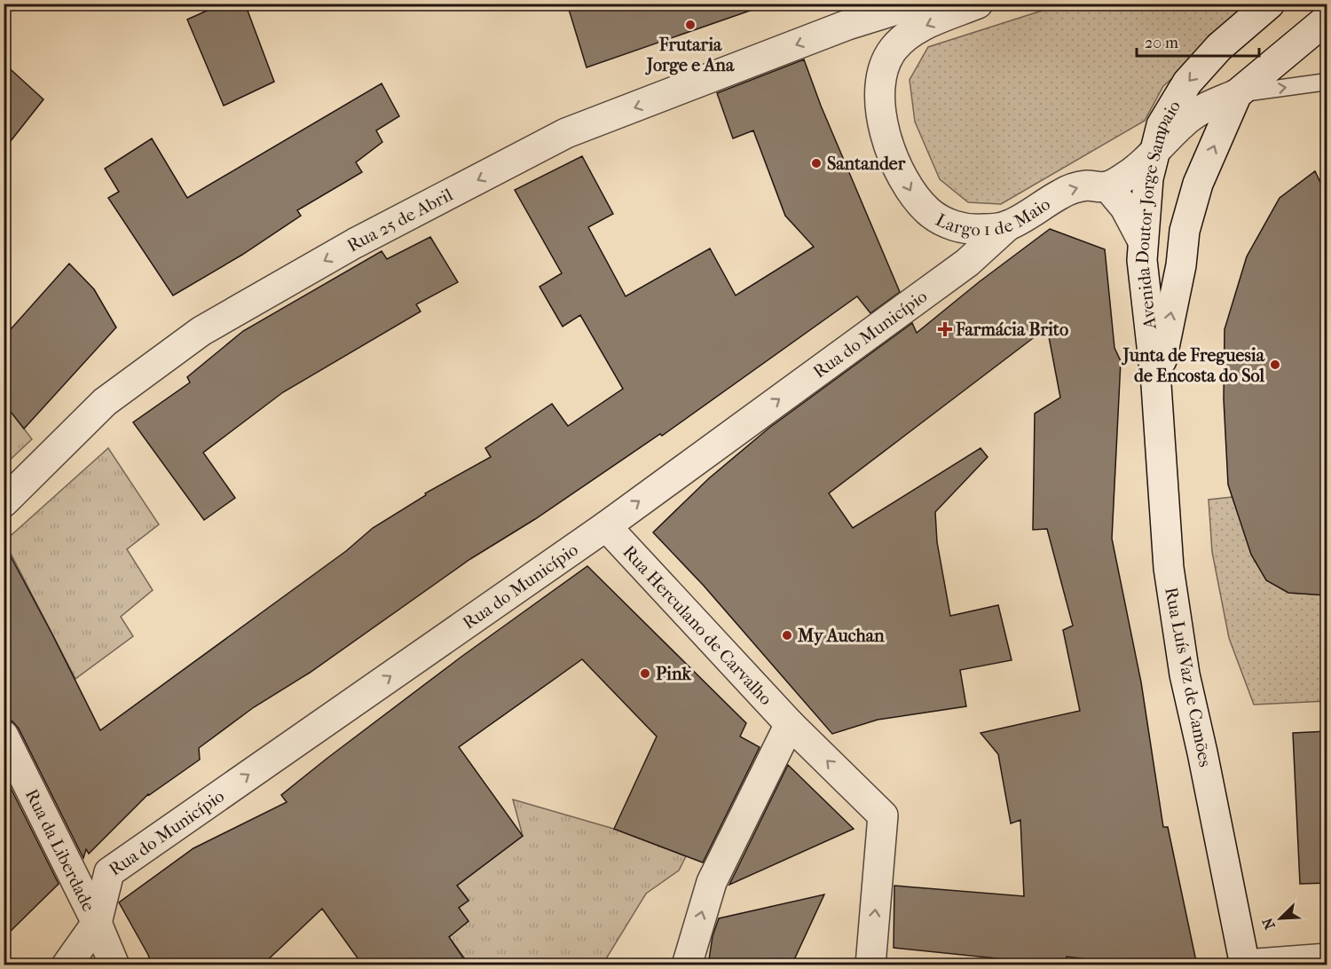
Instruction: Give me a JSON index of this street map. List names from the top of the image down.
{
  "streets": {
    "street": [
      "Largo 1 de Maio",
      "Avenida Doutor Jorge Sampaio",
      "Rua 25 de Abril",
      "Rua do Município",
      "Rua Herculano de Carvalho",
      "Rua Luís Vaz de Camões",
      "Rua da Liberdade"
    ]
  },
  "crossings": [
    ["Largo 1 de Maio", "Avenida Doutor Jorge Sampaio"],
    ["Largo 1 de Maio", "Rua do Município"],
    ["Avenida Doutor Jorge Sampaio", "Rua Luís Vaz de Camões"],
    ["Rua do Município", "Rua Herculano de Carvalho"],
    ["Rua do Município", "Rua da Liberdade"]
  ],
  "one_way": ["Rua 25 de Abril", "Rua do Município", "Rua Herculano de Carvalho"],
  "places": {
    "other": [
      "Frutaria Jorge e Ana",
      "Santander",
      "Junta de Freguesia de Encosta do Sol",
      "My Auchan",
      "Pink"
    ],
    "health": ["Farmácia Brito"]
  },
  "scale_bar": "20 m",
  "north": "bottom left"
}
